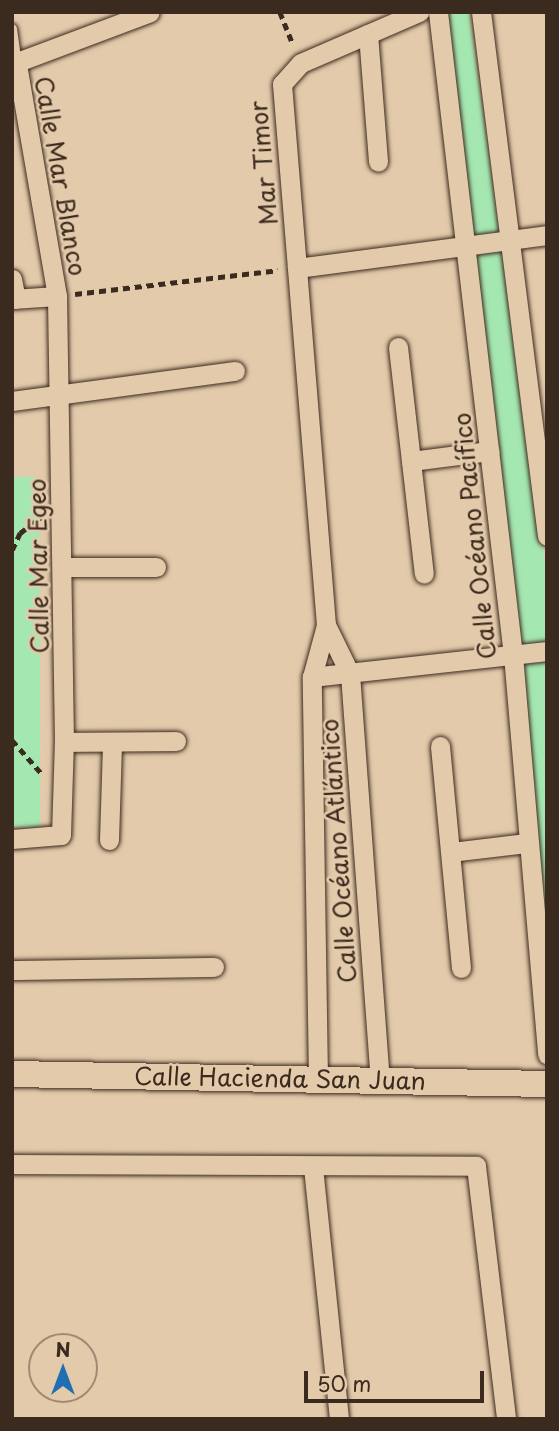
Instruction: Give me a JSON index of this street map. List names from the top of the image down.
{
  "streets": {
    "main road": ["Calle Hacienda San Juan"],
    "street": [
      "Mar Timor",
      "Calle Mar Blanco",
      "Calle Océano Pacífico",
      "Calle Mar Egeo",
      "Calle Océano Atlántico"
    ]
  },
  "crossings": [
    ["Mar Timor", "Calle Océano Atlántico"],
    ["Calle Mar Blanco", "Calle Mar Egeo"],
    ["Calle Océano Atlántico", "Calle Hacienda San Juan"]
  ],
  "scale_bar": "50 m",
  "north": "top"
}
